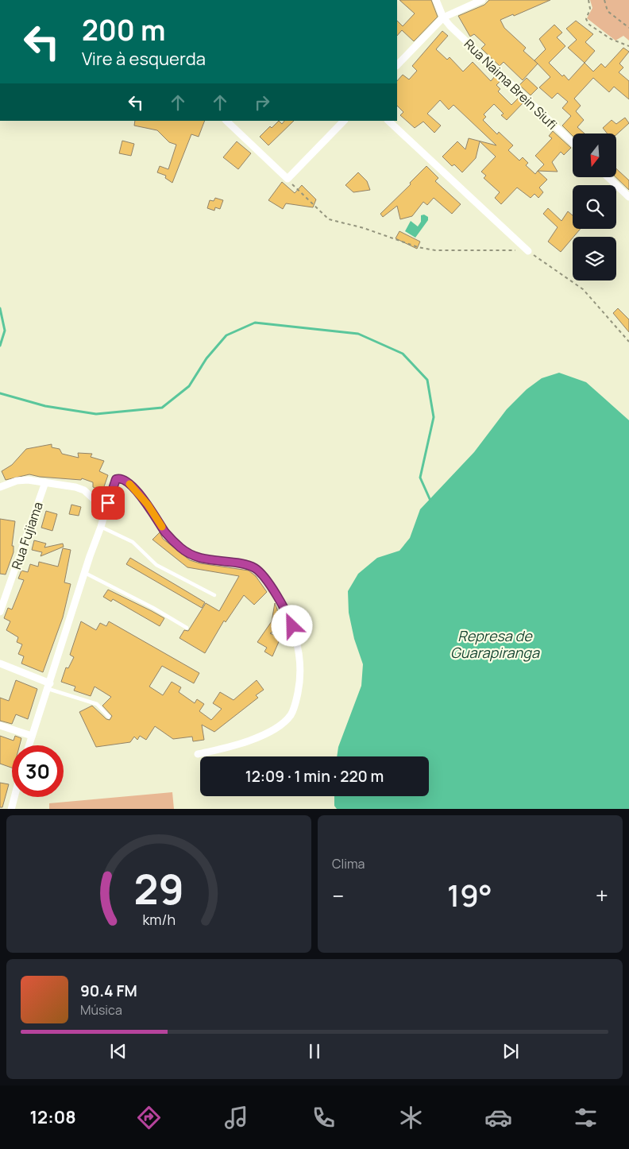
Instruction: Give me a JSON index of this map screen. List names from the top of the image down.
{
  "streets": {
    "street": ["Rua Naima Brein Siufi", "Rua Fujiama"]
  },
  "water": ["Represa de Guarapiranga"],
  "north": "bottom",
  "page": {
    "turn": ["200 m", "Vire à esquerda"],
    "limit": "30",
    "trip": "12:09 · 1 min · 220 m",
    "tile": "Clima",
    "heat": ["−", "19°", "+"],
    "song": ["90.4 FM", "Música"],
    "tabs": "12:08",
    "gauge": ["29", "km/h"]
  }
}
